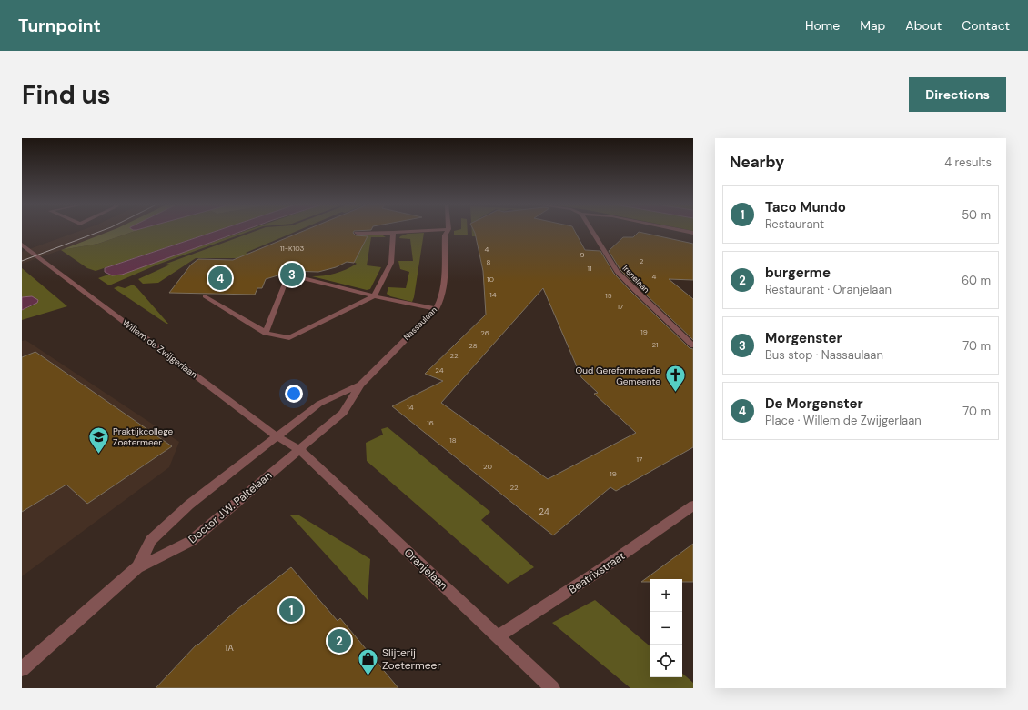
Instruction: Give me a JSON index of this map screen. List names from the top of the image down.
{
  "streets": {
    "street": [
      "Irenelaan",
      "Nassaulaan",
      "Willem de Zwijgerlaan",
      "Doctor J.W. Paltelaan",
      "Oranjelaan",
      "Beatrixstraat"
    ]
  },
  "crossings": [
    ["Nassaulaan", "Willem de Zwijgerlaan"],
    ["Nassaulaan", "Doctor J.W. Paltelaan"],
    ["Nassaulaan", "Oranjelaan"],
    ["Willem de Zwijgerlaan", "Doctor J.W. Paltelaan"],
    ["Willem de Zwijgerlaan", "Oranjelaan"],
    ["Doctor J.W. Paltelaan", "Oranjelaan"],
    ["Oranjelaan", "Beatrixstraat"]
  ],
  "places": {
    "church": ["Oud Gereformeerde Gemeente"],
    "school or university": ["Praktijkcollege Zoetermeer"],
    "shop": ["Slijterij Zoetermeer"]
  },
  "house_numbers": [
    "11-K103",
    "4",
    "9",
    "2",
    "8",
    "11",
    "4",
    "10",
    "14",
    "15",
    "17",
    "19",
    "26",
    "21",
    "28",
    "22",
    "24",
    "14",
    "16",
    "18",
    "17",
    "20",
    "19",
    "22",
    "24",
    "1A"
  ],
  "page": {
    "header": "Turnpoint",
    "nav": [
      "Home",
      "Map",
      "About",
      "Contact"
    ],
    "buttons": "Directions",
    "title": "Find us",
    "heading": ["Nearby", "4 results"],
    "list": [
      {
        "mark": "1",
        "name": "Taco Mundo",
        "note": "Restaurant",
        "value": "50 m"
      },
      {
        "mark": "2",
        "name": "burgerme",
        "note": "Restaurant · Oranjelaan",
        "value": "60 m"
      },
      {
        "mark": "3",
        "name": "Morgenster",
        "note": "Bus stop · Nassaulaan",
        "value": "70 m"
      },
      {
        "mark": "4",
        "name": "De Morgenster",
        "note": "Place · Willem de Zwijgerlaan",
        "value": "70 m"
      }
    ],
    "pins": [
      "3",
      "4",
      "1",
      "2"
    ],
    "map_buttons": ["+", "−"]
  }
}
